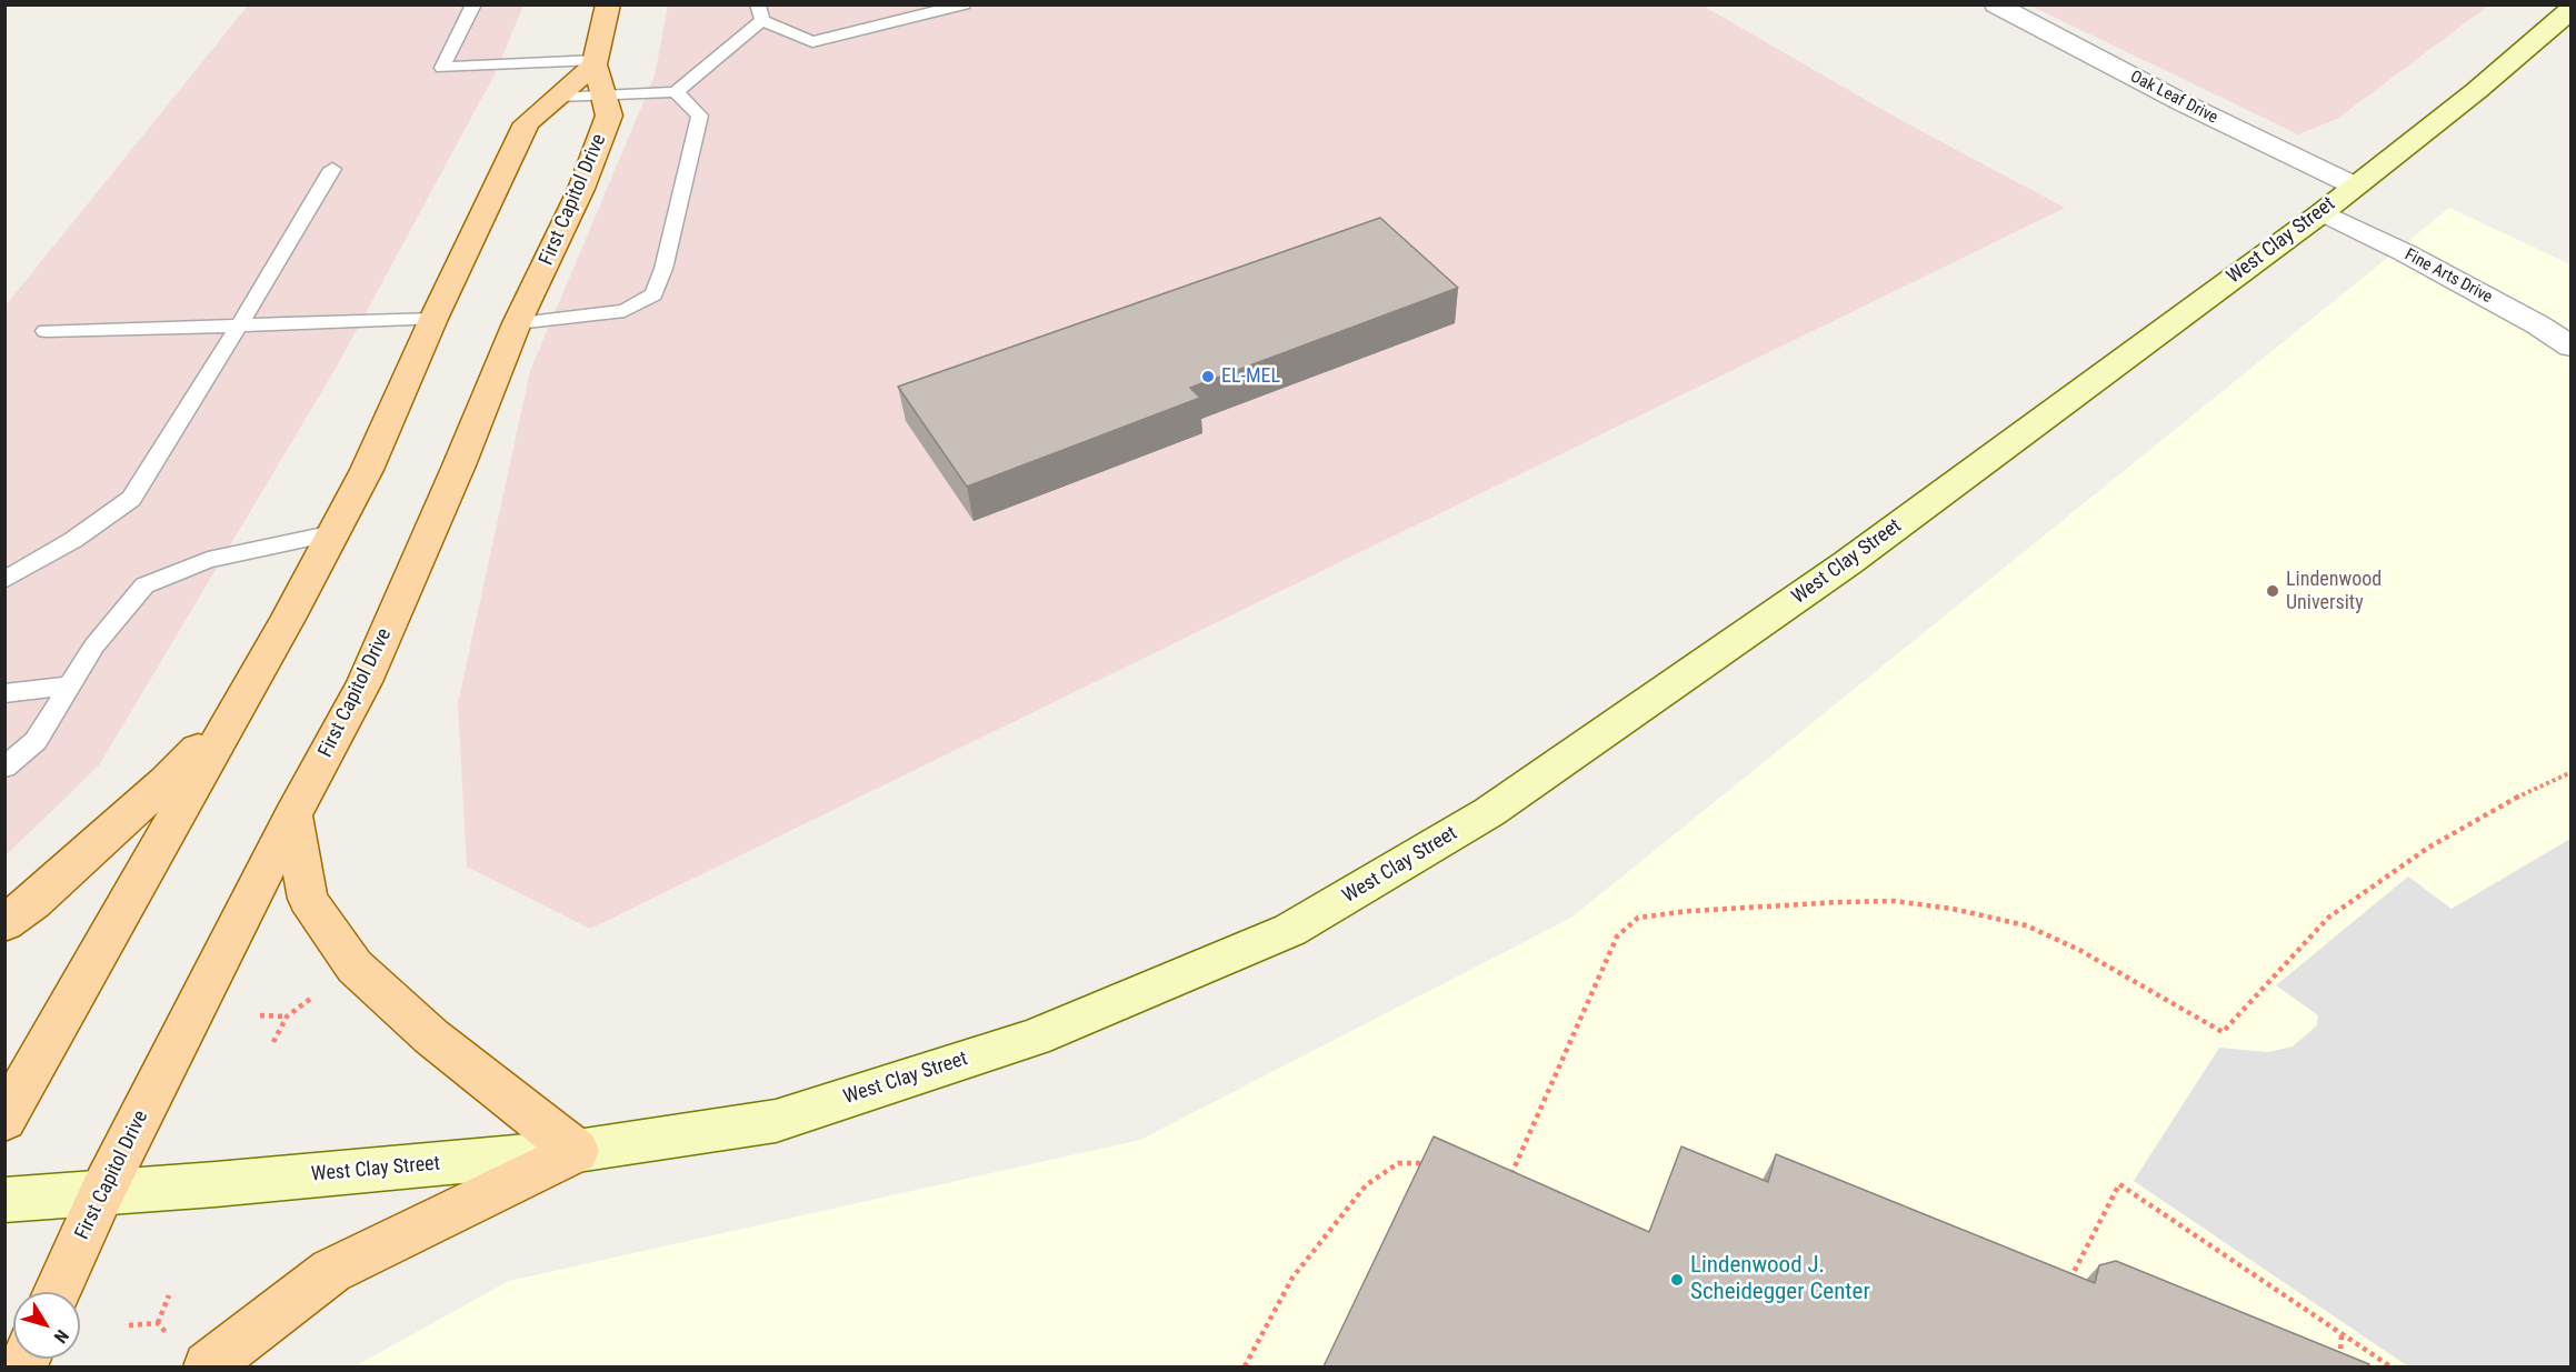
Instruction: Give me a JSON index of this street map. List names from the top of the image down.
{
  "streets": {
    "main road": ["First Capitol Drive", "West Clay Street"],
    "street": ["Oak Leaf Drive", "Fine Arts Drive"]
  },
  "crossings": [
    ["Oak Leaf Drive", "West Clay Street"],
    ["Oak Leaf Drive", "Fine Arts Drive"],
    ["First Capitol Drive", "West Clay Street"],
    ["West Clay Street", "Fine Arts Drive"]
  ],
  "places": ["EL-MEL", "Lindenwood University", "Lindenwood J. Scheidegger Center"],
  "north": "bottom right"
}
